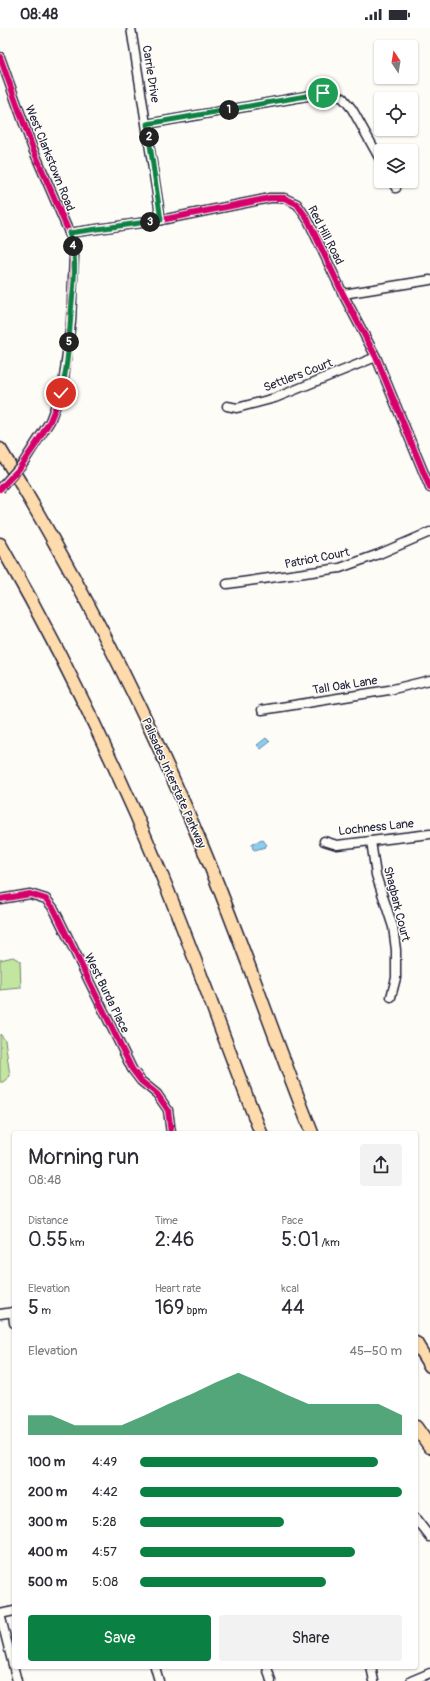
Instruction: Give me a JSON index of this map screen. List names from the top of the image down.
{
  "streets": {
    "highway": ["Palisades Interstate Parkway"],
    "street": [
      "Carrie Drive",
      "West Clarkstown Road",
      "Red Hill Road",
      "Settlers Court",
      "Patriot Court",
      "Tall Oak Lane",
      "Lochness Lane",
      "Shagbark Court",
      "West Burda Place"
    ]
  },
  "crossings": [
    ["Carrie Drive", "Red Hill Road"],
    ["West Clarkstown Road", "Red Hill Road"],
    ["Red Hill Road", "Settlers Court"],
    ["Lochness Lane", "Shagbark Court"]
  ],
  "north": "top",
  "page": {
    "status": "08:48",
    "pins": [
      "1",
      "2",
      "3",
      "4",
      "5"
    ],
    "heading": ["Morning run", "08:48"],
    "stats": [
      ["Distance", "0.55 km"],
      ["Time", "2:46"],
      ["Pace", "5:01 /km"],
      ["Elevation", "5 m"],
      ["Heart rate", "169 bpm"],
      ["kcal", "44"]
    ],
    "chart": ["Elevation", "45–50 m"],
    "list": [
      {
        "name": "100 m",
        "note": "4:49"
      },
      {
        "name": "200 m",
        "note": "4:42"
      },
      {
        "name": "300 m",
        "note": "5:28"
      },
      {
        "name": "400 m",
        "note": "4:57"
      },
      {
        "name": "500 m",
        "note": "5:08"
      }
    ],
    "buttons": ["Save", "Share"]
  }
}
